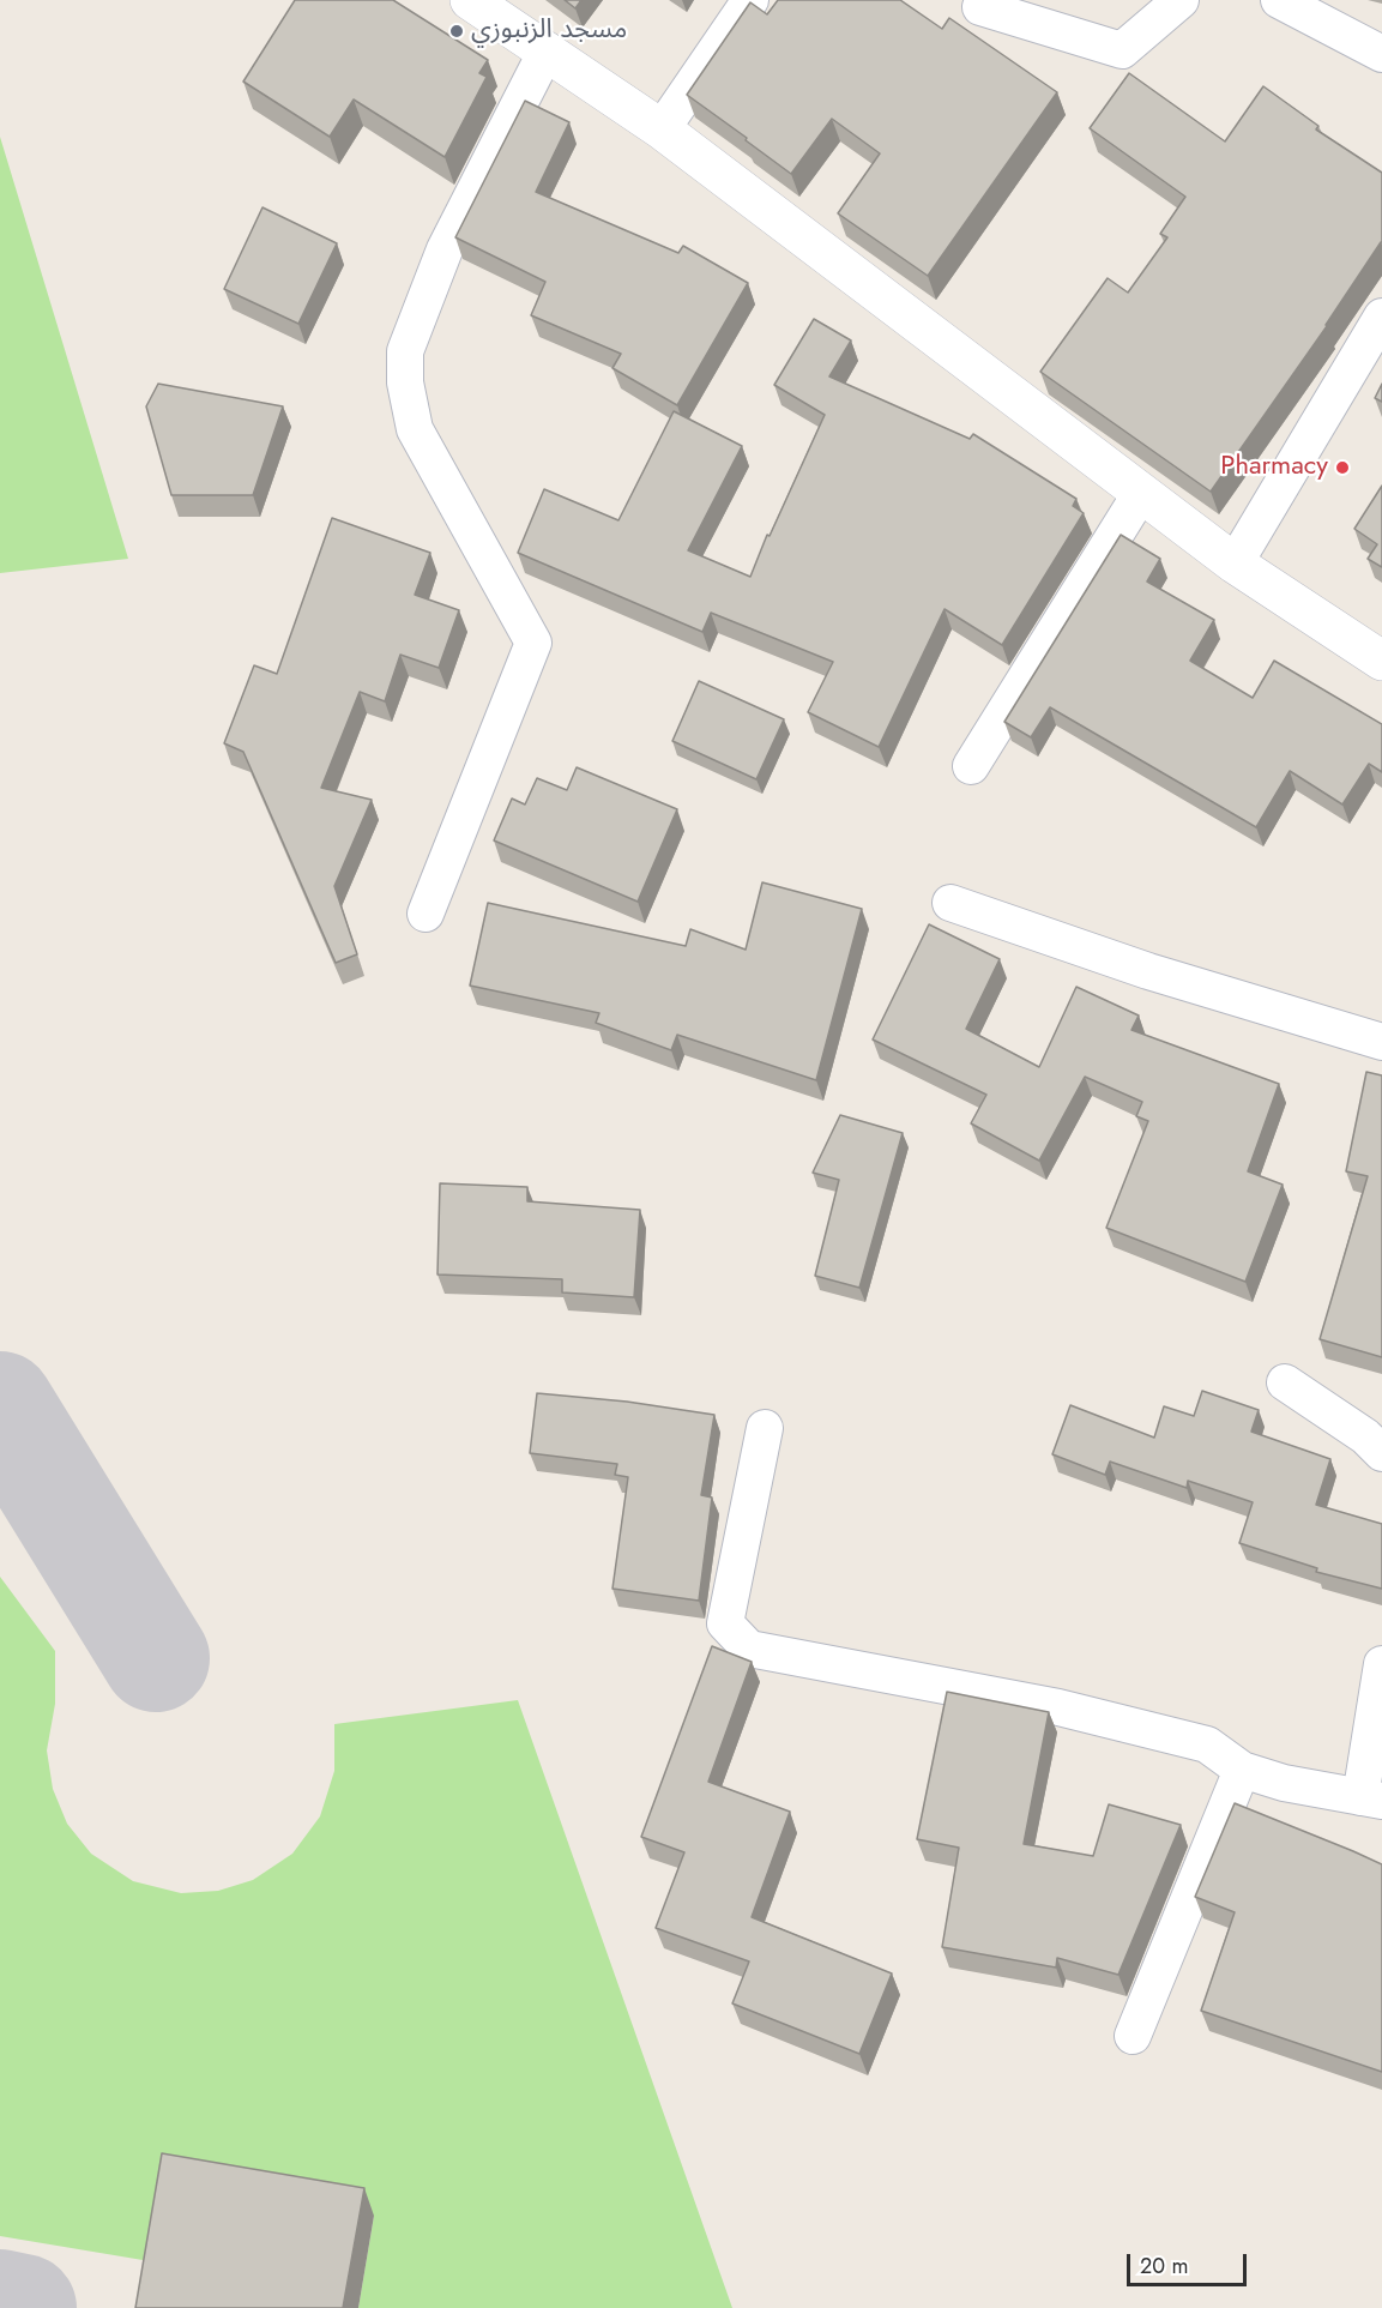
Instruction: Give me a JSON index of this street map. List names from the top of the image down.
{
  "places": ["مسجد الزنبوزي", "Pharmacy"],
  "scale_bar": "20 m"
}
